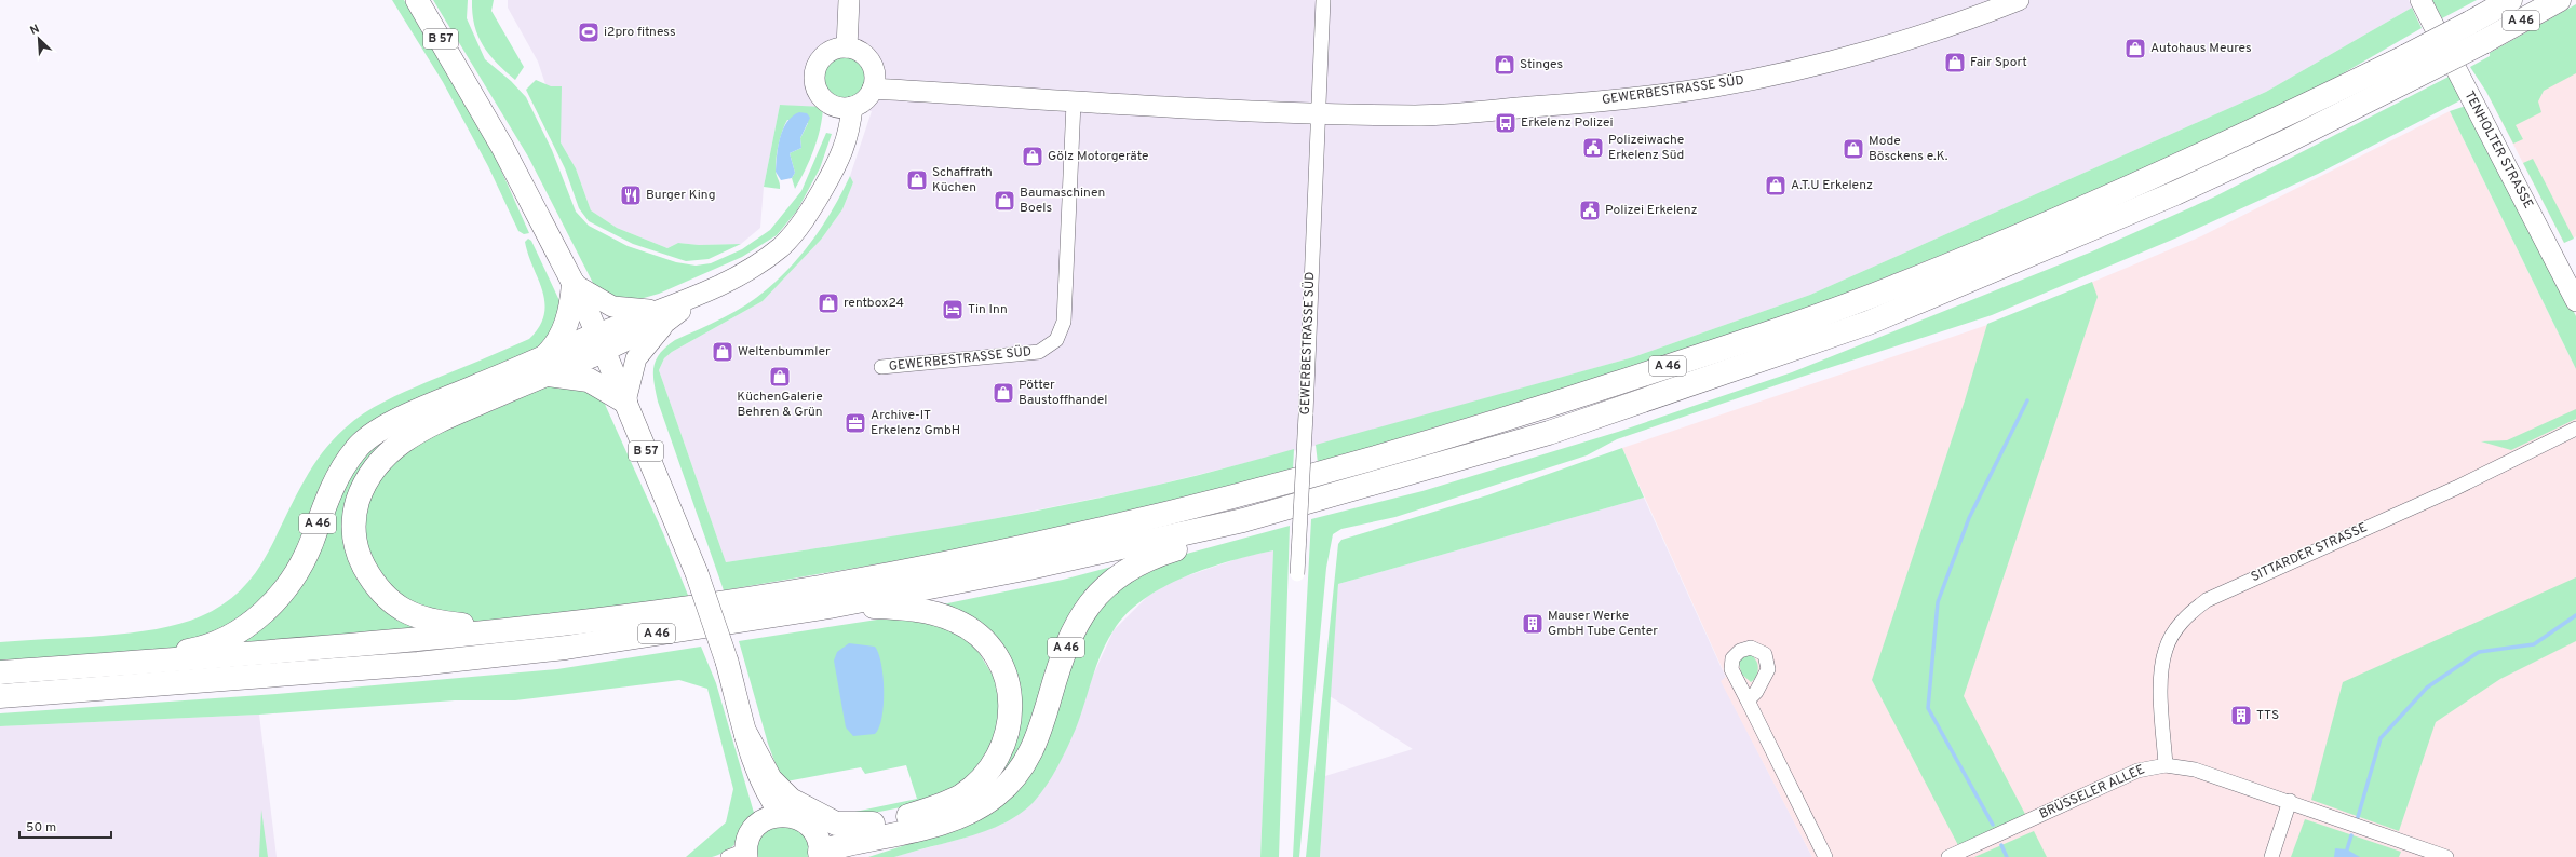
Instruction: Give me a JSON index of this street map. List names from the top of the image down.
{
  "streets": {
    "highway": ["A 46"],
    "main road": ["B 57"],
    "street": [
      "GEWERBESTRASSE SÜD",
      "TENHOLTER STRASSE",
      "SITTARDER STRASSE",
      "BRÜSSELER ALLEE"
    ]
  },
  "crossings": [
    ["SITTARDER STRASSE", "BRÜSSELER ALLEE"]
  ],
  "places": {
    "sports": ["i2pro fitness"],
    "shop": [
      "Autohaus Meures",
      "Fair Sport",
      "Stinges",
      "Mode Bösckens e.K.",
      "Gölz Motorgeräte",
      "Schaffrath Küchen",
      "A.T.U Erkelenz",
      "Baumaschinen Boels",
      "rentbox24",
      "Weltenbummler",
      "KüchenGalerie Behren & Grün",
      "Pötter Baustoffhandel"
    ],
    "bus stop": ["Erkelenz Polizei"],
    "public building": ["Polizeiwache Erkelenz Süd", "Polizei Erkelenz"],
    "restaurant": ["Burger King"],
    "hotel": ["Tin Inn"],
    "office": ["Archive-IT Erkelenz GmbH"],
    "building": ["Mauser Werke GmbH Tube Center", "TTS"]
  },
  "scale_bar": "50 m",
  "north": "top left"
}
